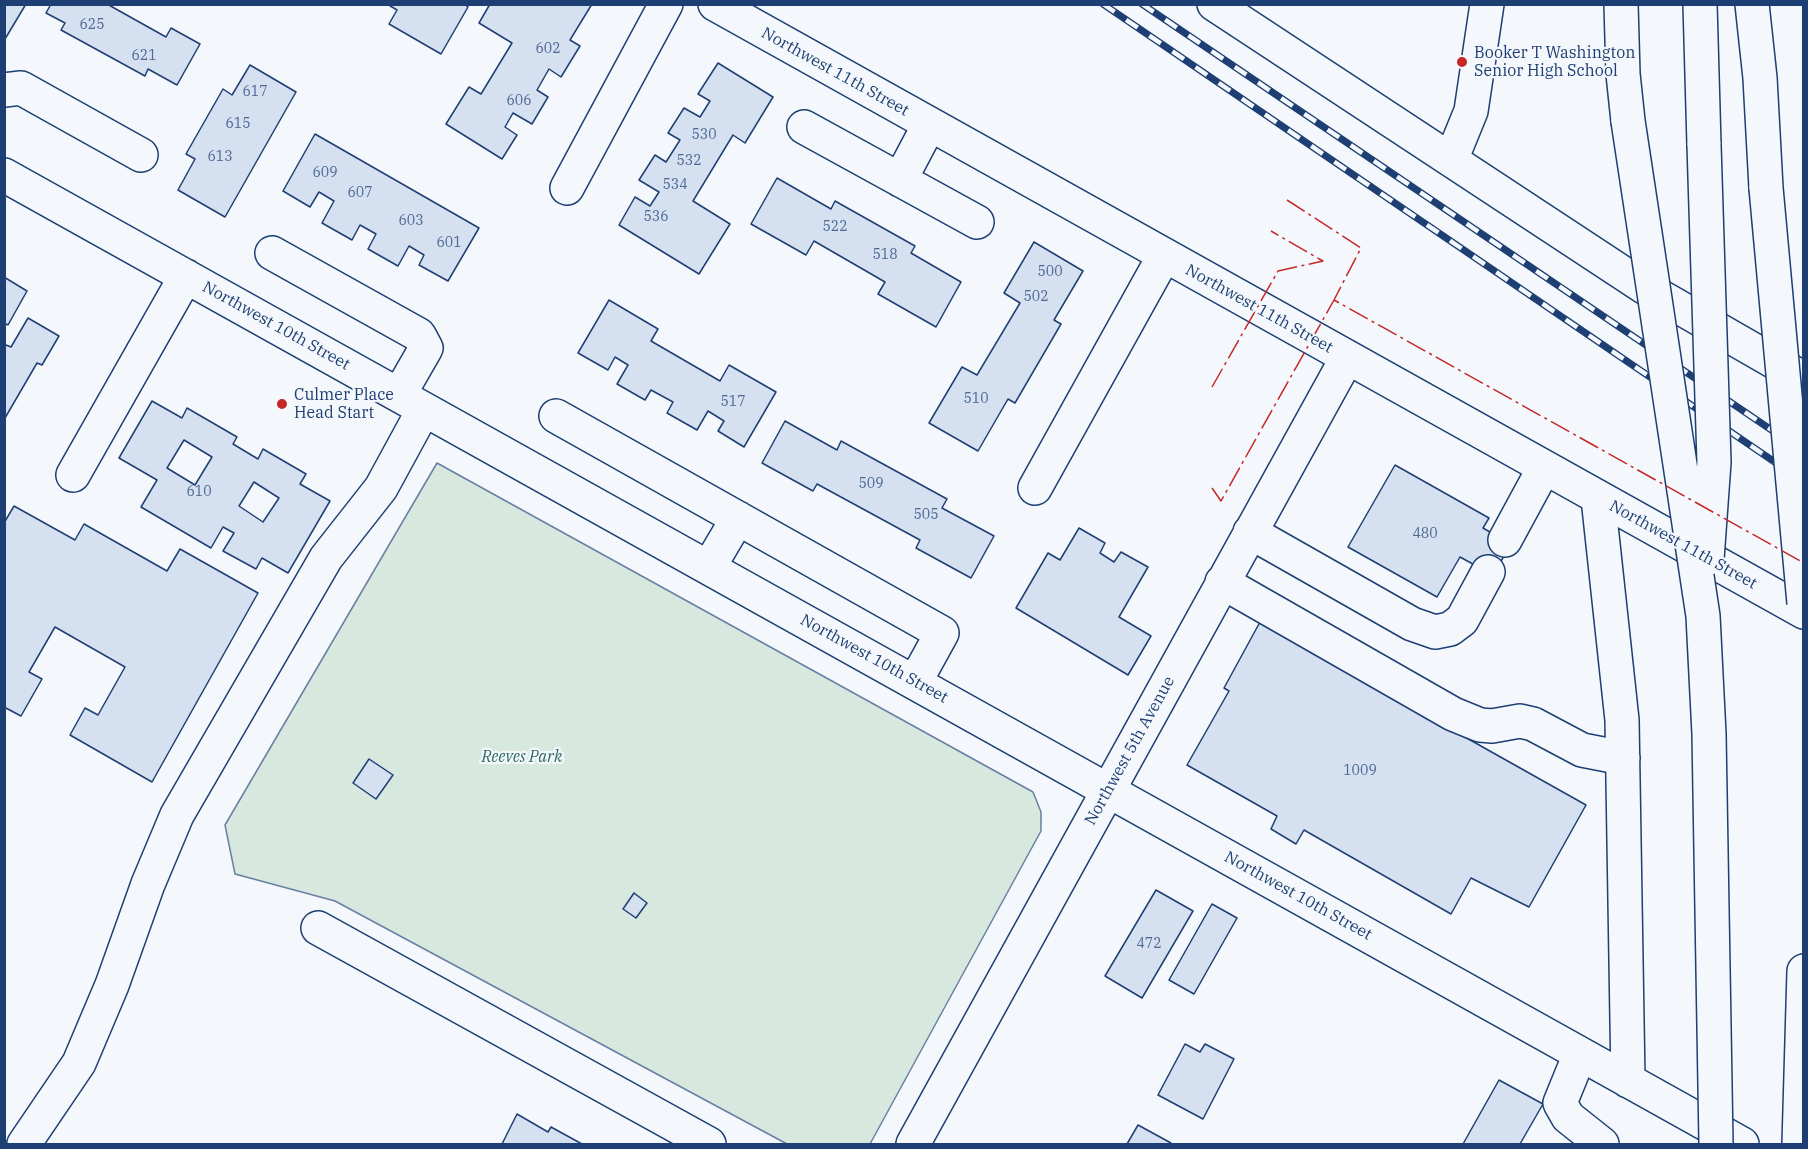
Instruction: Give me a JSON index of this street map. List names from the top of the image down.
{
  "streets": {
    "main road": ["Northwest 11th Street", "Northwest 10th Street", "Northwest 5th Avenue"]
  },
  "crossings": [
    ["Northwest 11th Street", "Northwest 5th Avenue"],
    ["Northwest 10th Street", "Northwest 5th Avenue"]
  ],
  "parks": ["Reeves Park"],
  "places": ["Booker T Washington Senior High School", "Culmer Place Head Start"],
  "house_numbers": [
    "625",
    "602",
    "621",
    "617",
    "606",
    "615",
    "530",
    "613",
    "532",
    "609",
    "534",
    "607",
    "536",
    "603",
    "522",
    "601",
    "518",
    "500",
    "502",
    "510",
    "517",
    "509",
    "610",
    "505",
    "480",
    "1009",
    "472"
  ]
}
